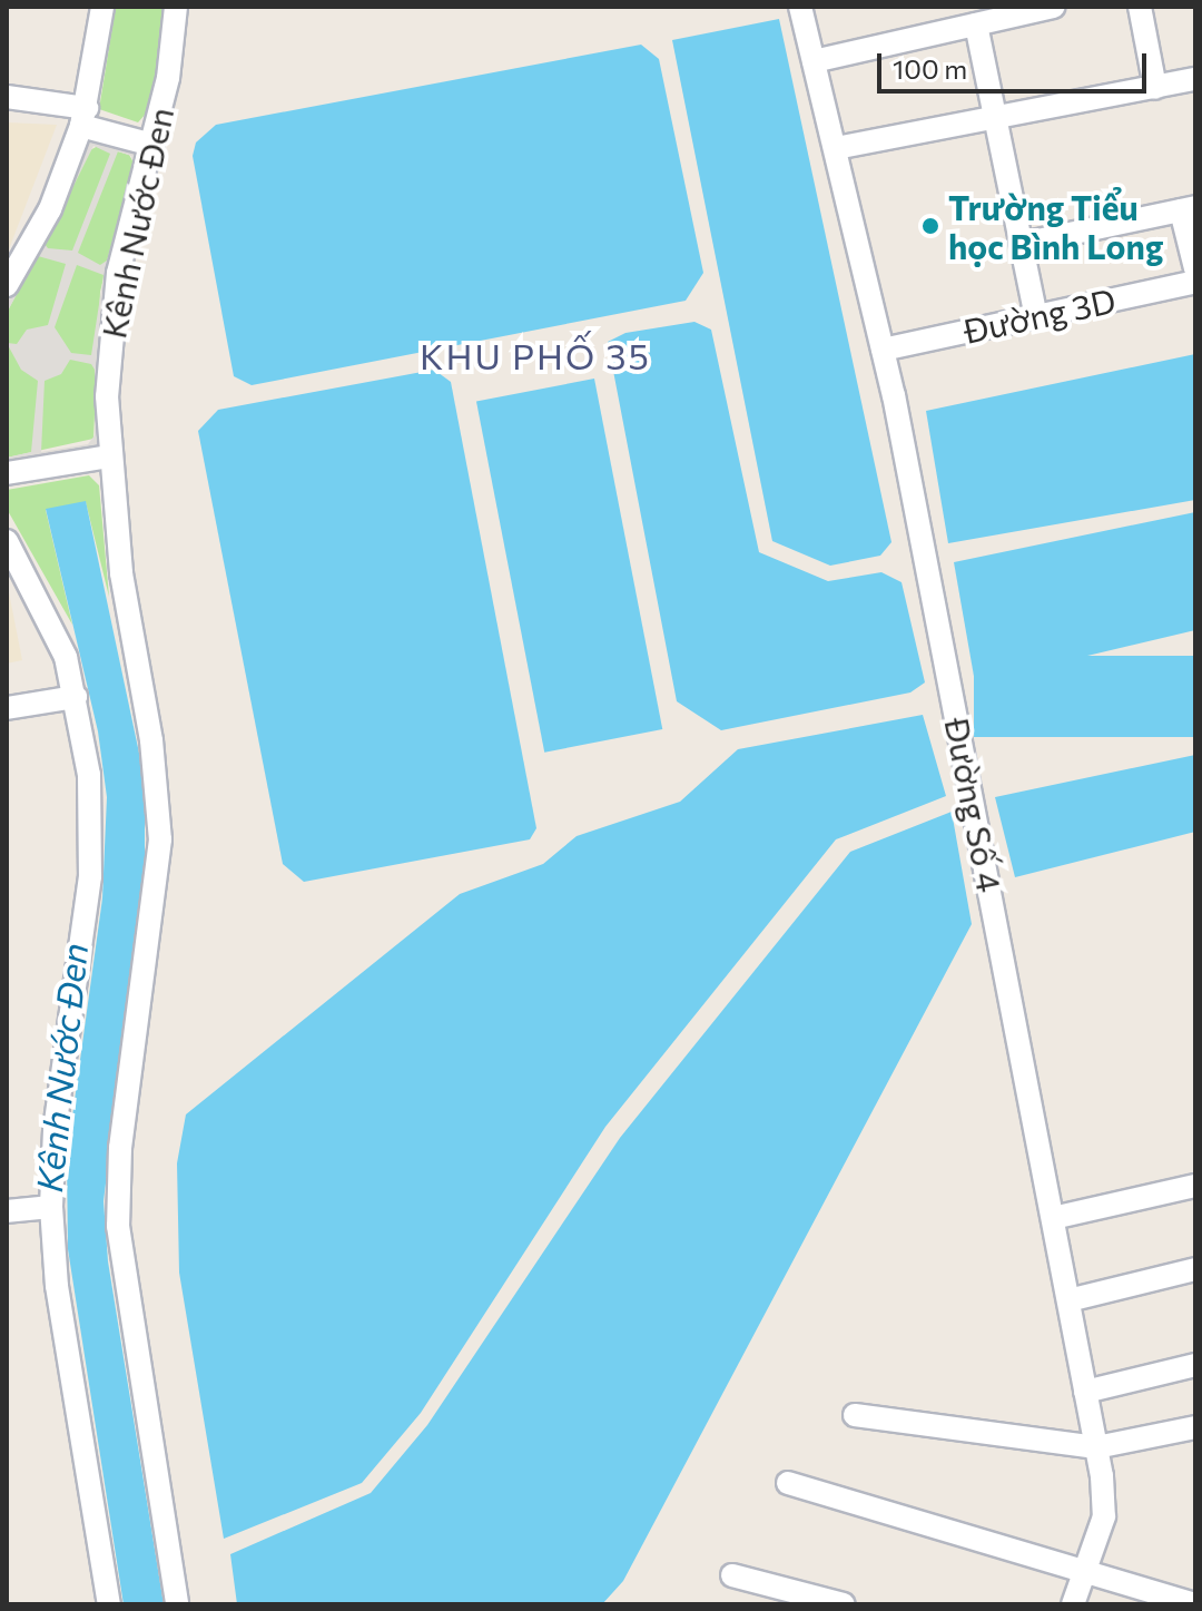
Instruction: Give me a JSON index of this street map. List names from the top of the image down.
{
  "streets": {
    "street": ["Kênh Nước Đen", "Đường 3D", "Đường Số 4"]
  },
  "crossings": [
    ["Đường 3D", "Đường Số 4"]
  ],
  "districts": ["KHU PHỐ 35"],
  "water": ["Kênh Nước Đen"],
  "places": ["Trường Tiểu học Bình Long"],
  "scale_bar": "100 m"
}
